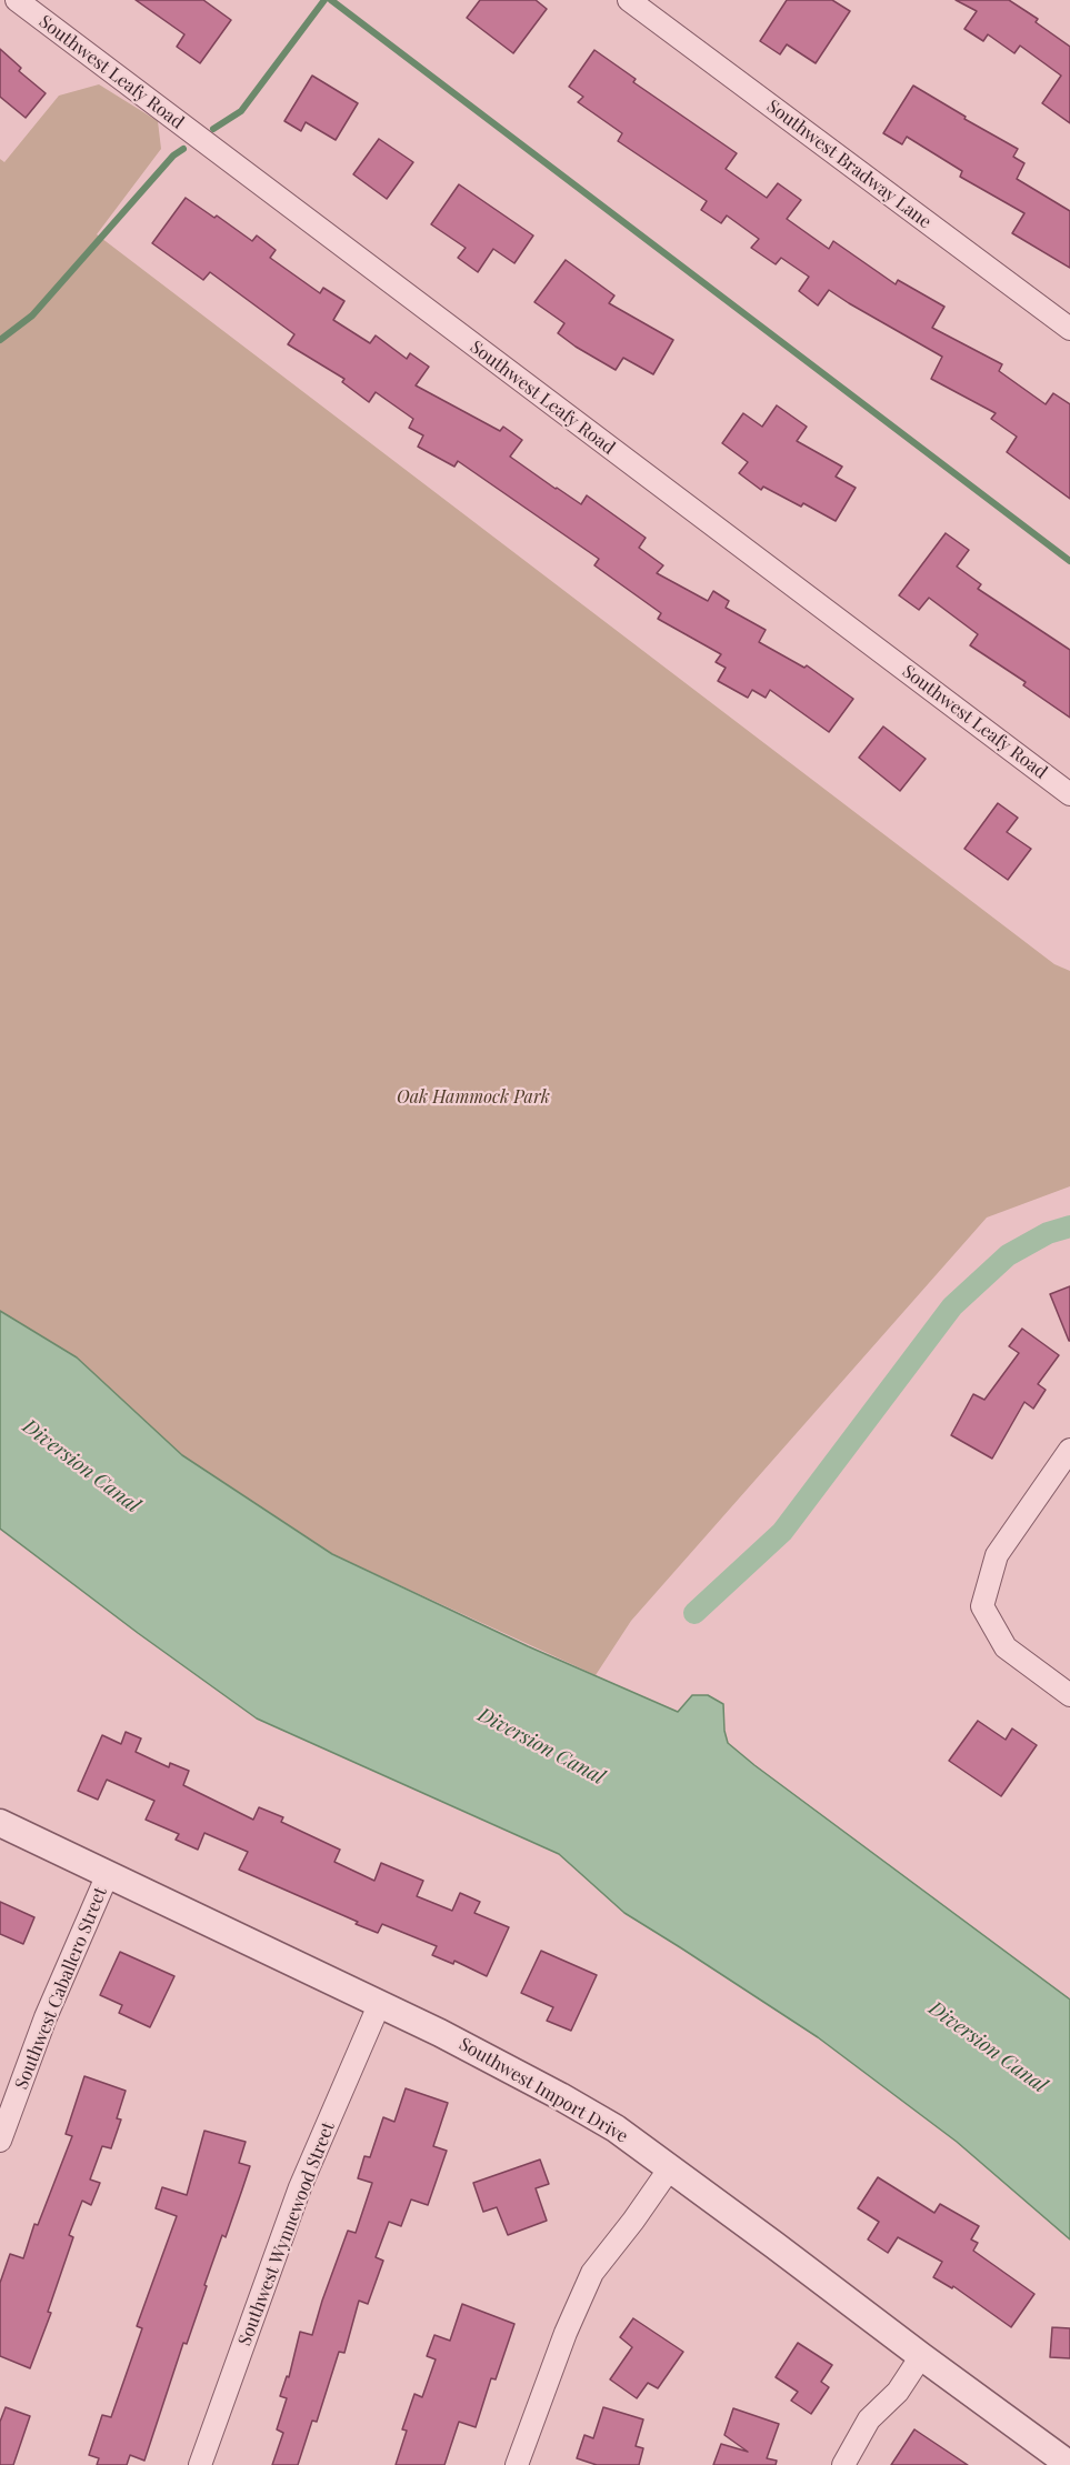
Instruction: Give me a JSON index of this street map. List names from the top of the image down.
{
  "streets": {
    "street": [
      "Southwest Leafy Road",
      "Southwest Bradway Lane",
      "Southwest Caballero Street",
      "Southwest Import Drive",
      "Southwest Wynnewood Street"
    ]
  },
  "crossings": [
    ["Southwest Caballero Street", "Southwest Import Drive"],
    ["Southwest Import Drive", "Southwest Wynnewood Street"]
  ],
  "water": ["Diversion Canal"],
  "parks": ["Oak Hammock Park"]
}
